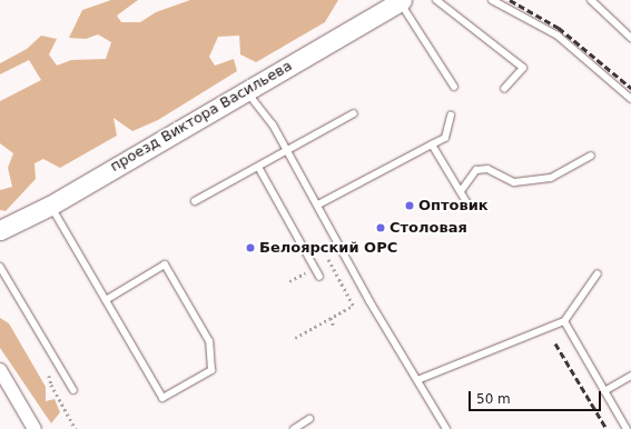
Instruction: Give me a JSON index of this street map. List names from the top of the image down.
{
  "streets": {
    "street": ["проезд Виктора Васильева"]
  },
  "places": ["Оптовик", "Столовая", "Белоярский ОРС"],
  "scale_bar": "50 m"
}
